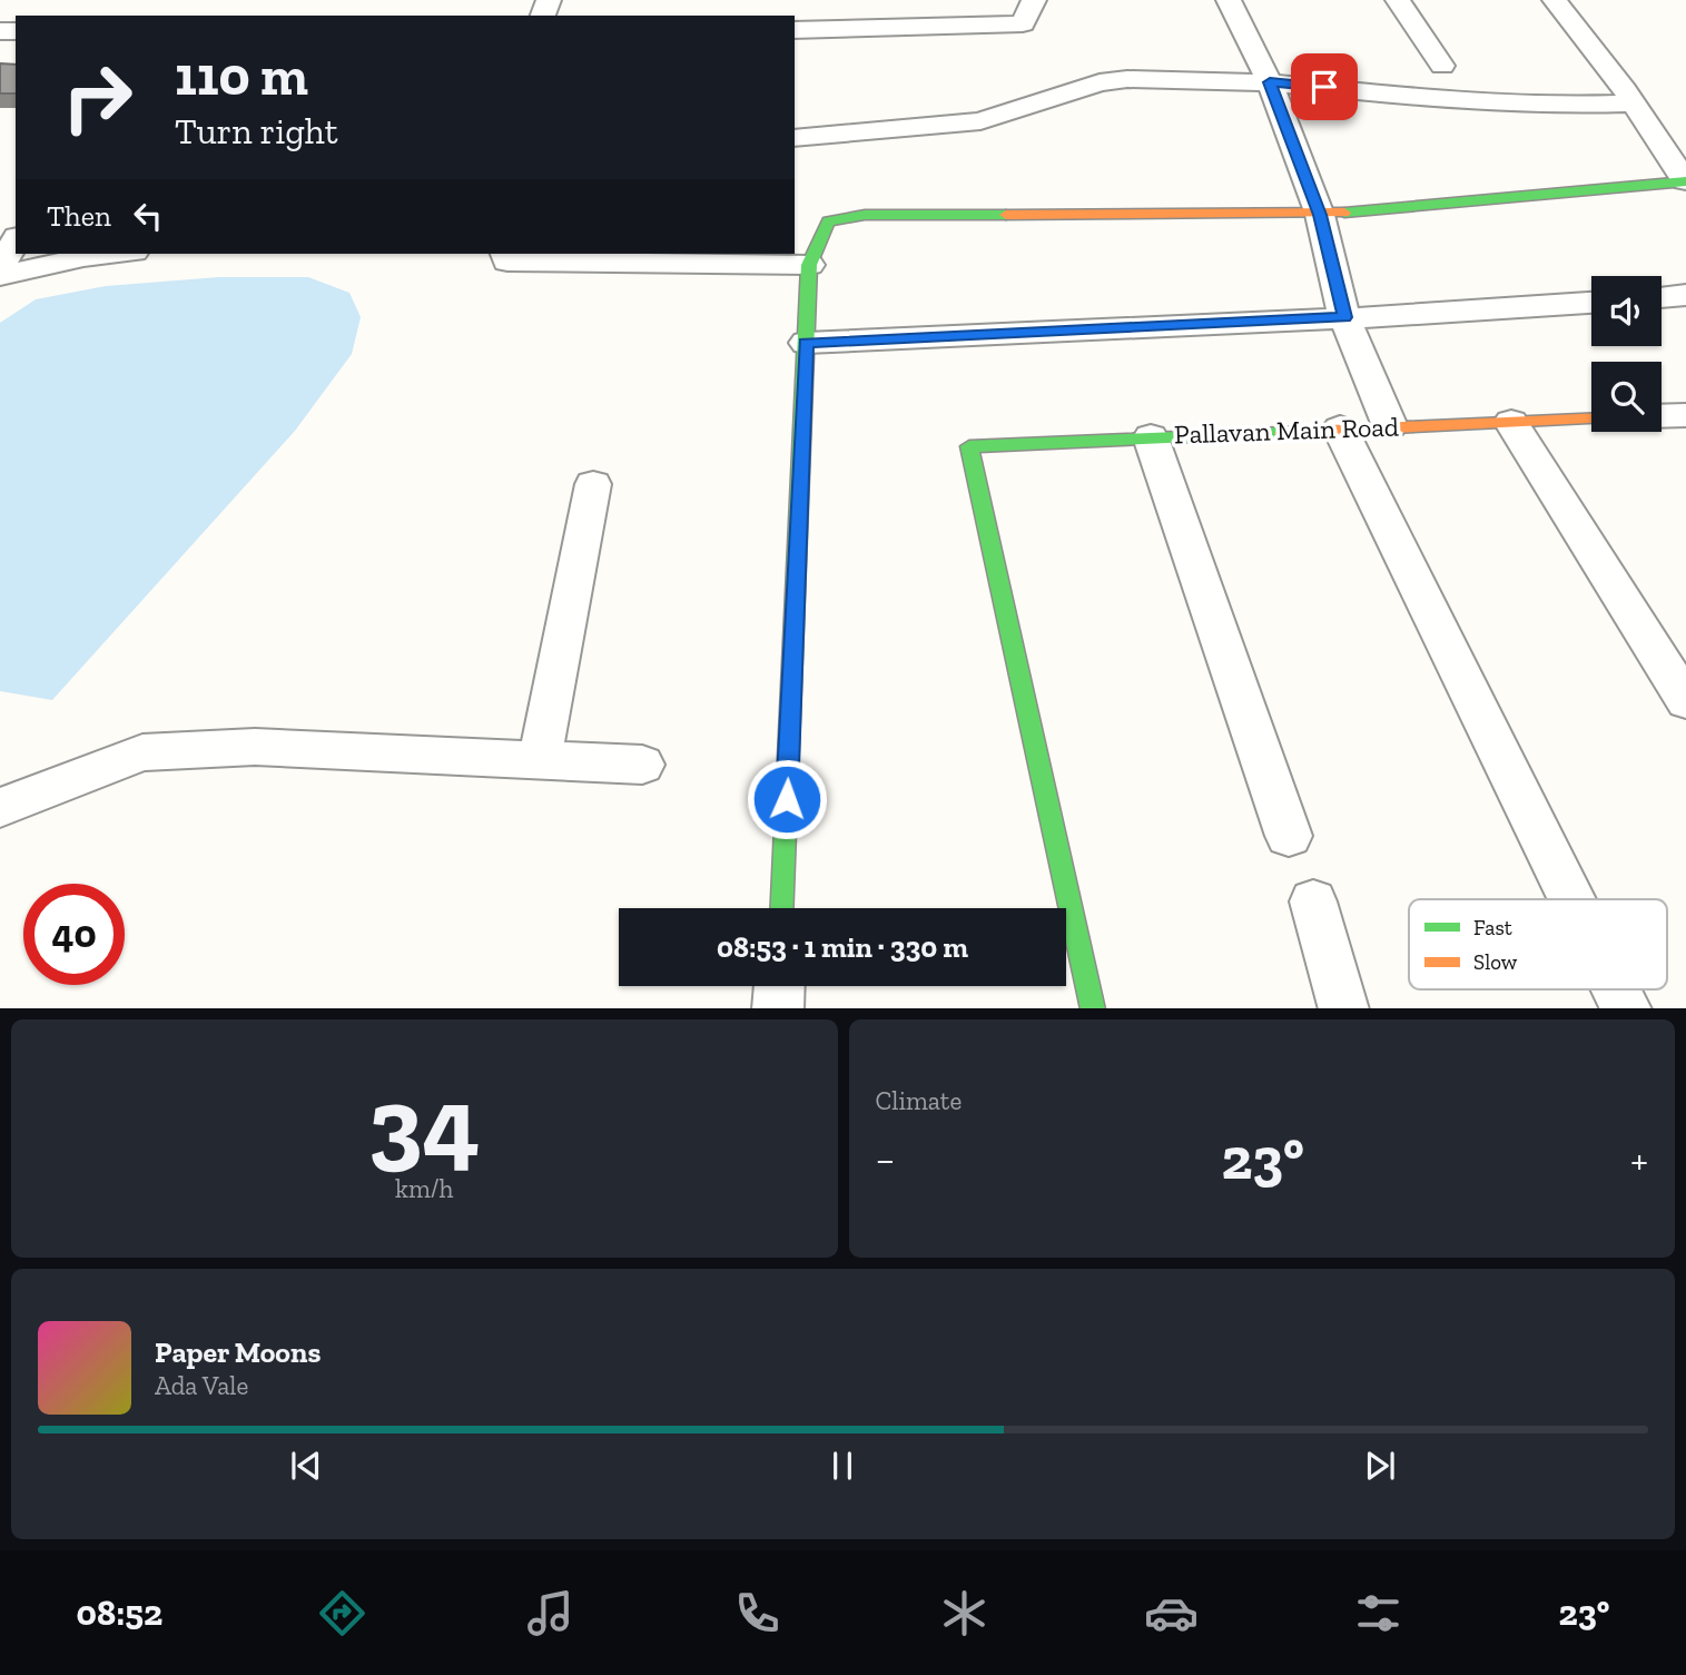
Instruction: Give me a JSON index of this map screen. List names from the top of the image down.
{
  "streets": {
    "street": ["Pallavan Main Road"]
  },
  "legend": ["Fast", "Slow"],
  "page": {
    "turn": ["110 m", "Turn right"],
    "then": "Then",
    "limit": "40",
    "trip": "08:53 · 1 min · 330 m",
    "tile": [
      ["34", "km/h"],
      "Climate"
    ],
    "heat": ["−", "23°", "+"],
    "song": ["Paper Moons", "Ada Vale"],
    "tabs": ["08:52", "23°"]
  }
}
